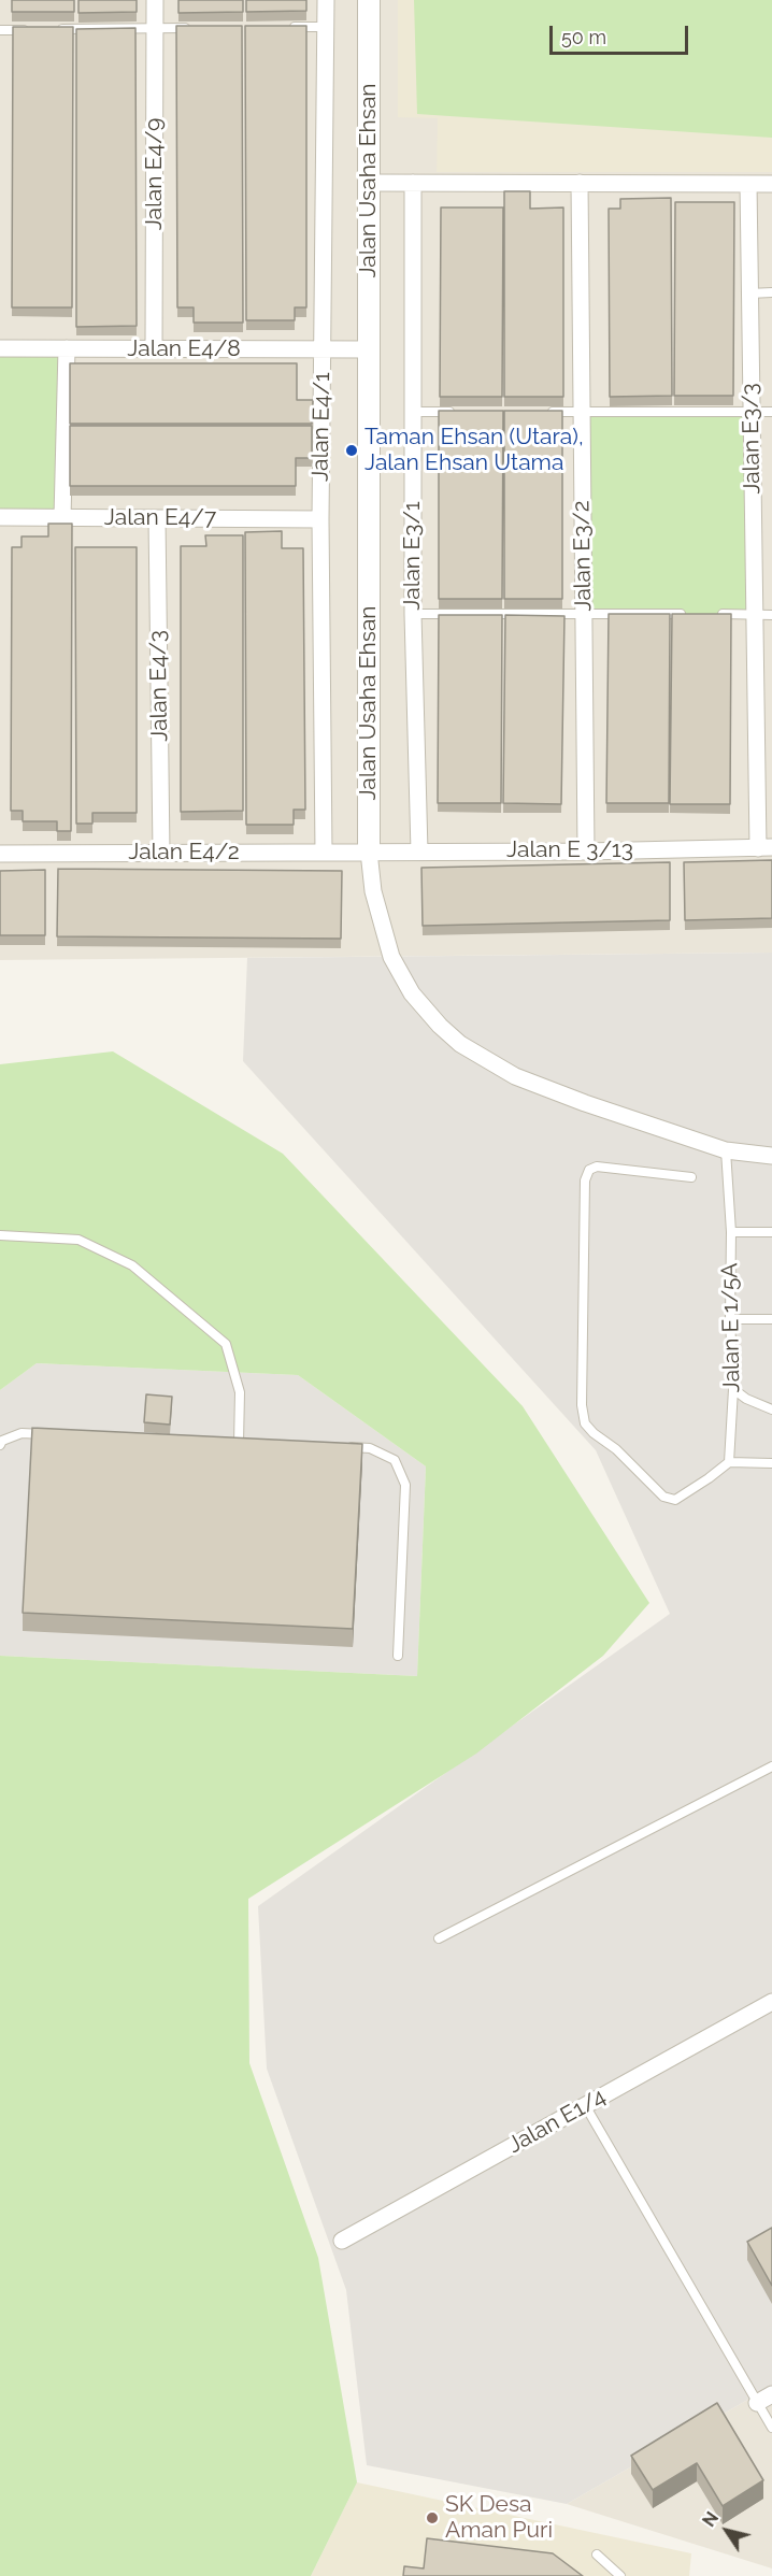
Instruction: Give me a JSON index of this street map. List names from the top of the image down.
{
  "streets": {
    "street": [
      "Jalan E4/9",
      "Jalan Usaha Ehsan",
      "Jalan E4/8",
      "Jalan E4/1",
      "Jalan E3/3",
      "Jalan E4/7",
      "Jalan E3/1",
      "Jalan E3/2",
      "Jalan E4/3",
      "Jalan E 3/13",
      "Jalan E4/2",
      "Jalan E1/4"
    ],
    "lane": ["Jalan E 1/5A"]
  },
  "crossings": [
    ["Jalan E4/9", "Jalan E4/8"],
    ["Jalan Usaha Ehsan", "Jalan E4/8"],
    ["Jalan Usaha Ehsan", "Jalan E 3/13"],
    ["Jalan Usaha Ehsan", "Jalan E4/2"],
    ["Jalan Usaha Ehsan", "Jalan E 1/5A"],
    ["Jalan E4/8", "Jalan E4/1"],
    ["Jalan E4/1", "Jalan E4/7"],
    ["Jalan E4/1", "Jalan E4/2"],
    ["Jalan E3/3", "Jalan E 3/13"],
    ["Jalan E4/7", "Jalan E4/3"],
    ["Jalan E3/1", "Jalan E 3/13"],
    ["Jalan E3/2", "Jalan E 3/13"],
    ["Jalan E4/3", "Jalan E4/2"],
    ["Jalan E 3/13", "Jalan E4/2"]
  ],
  "places": ["Taman Ehsan (Utara), Jalan Ehsan Utama", "SK Desa Aman Puri"],
  "scale_bar": "50 m",
  "north": "top left"
}
